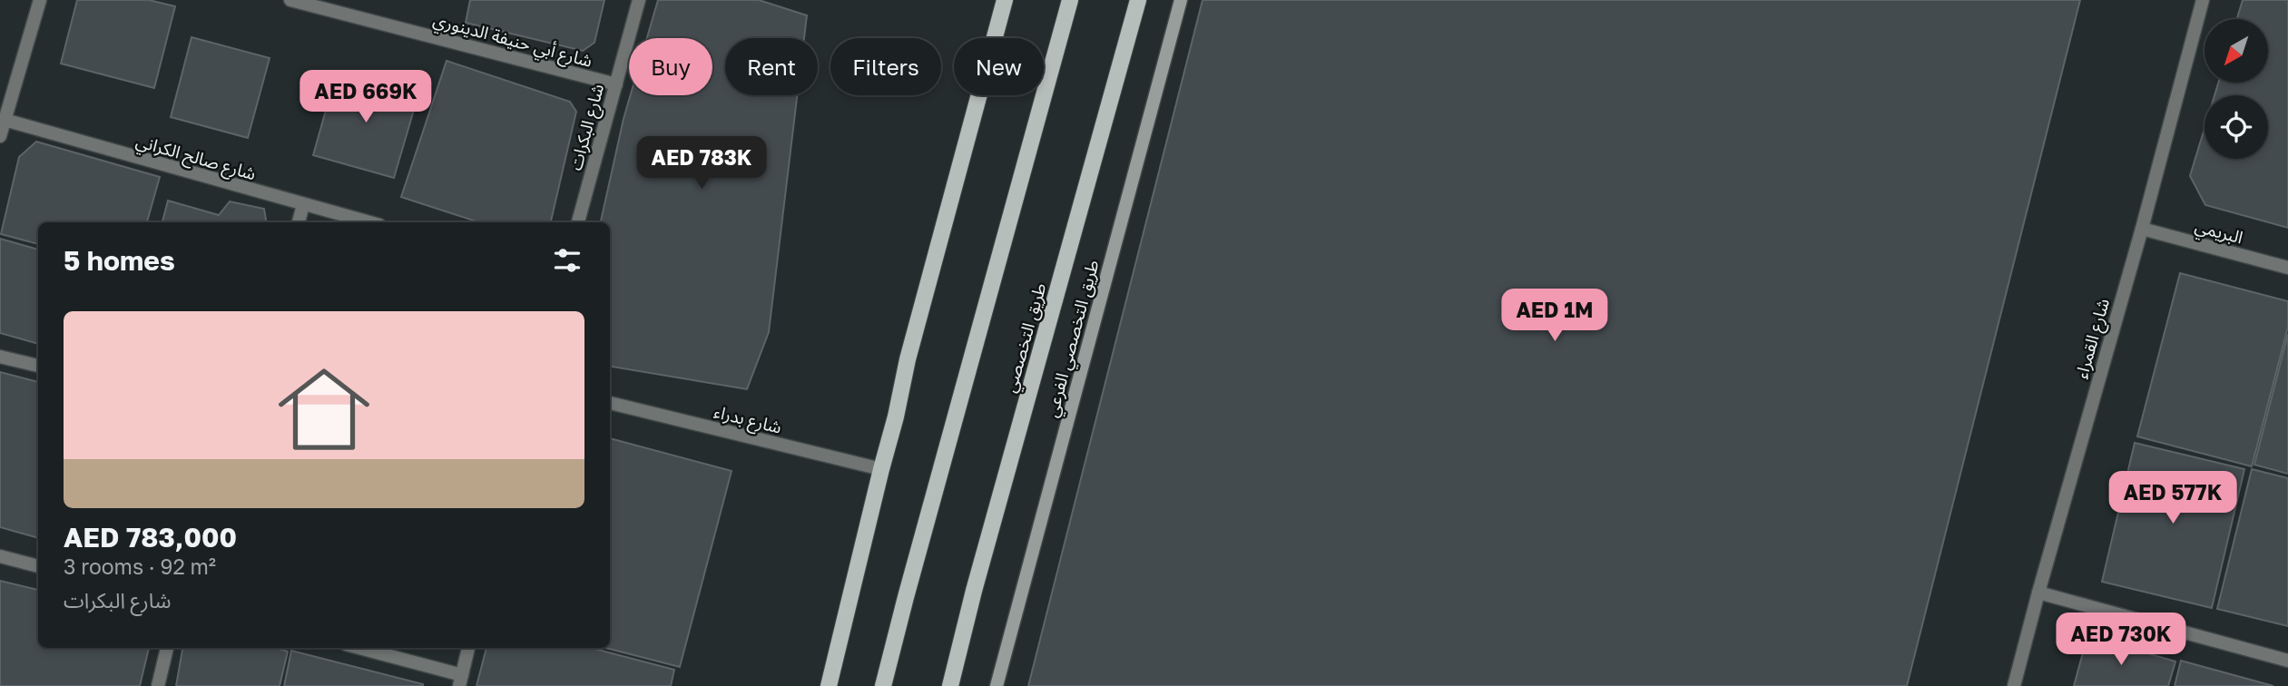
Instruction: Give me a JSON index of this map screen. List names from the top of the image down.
{
  "streets": {
    "main road": ["طريق التخصصي"],
    "street": [
      "شارع أبي حنيفة الدينوري",
      "شارع البكرات",
      "شارع صالح الكراني",
      "البريمي",
      "طريق التخصصي الفرعي",
      "شارع القمراء",
      "شارع بدراء"
    ]
  },
  "crossings": [
    ["شارع أبي حنيفة الدينوري", "شارع البكرات"],
    ["البريمي", "شارع القمراء"]
  ],
  "north": "bottom left",
  "page": {
    "chip": [
      "Buy",
      "Rent",
      "Filters",
      "New"
    ],
    "price": [
      "AED 669K",
      "AED 783K",
      "AED 1M",
      "AED 577K",
      "AED 730K"
    ],
    "heading": "5 homes",
    "list": [
      {
        "name": "AED 783,000",
        "note": "3 rooms · 92 m² · شارع البكرات"
      }
    ]
  }
}
